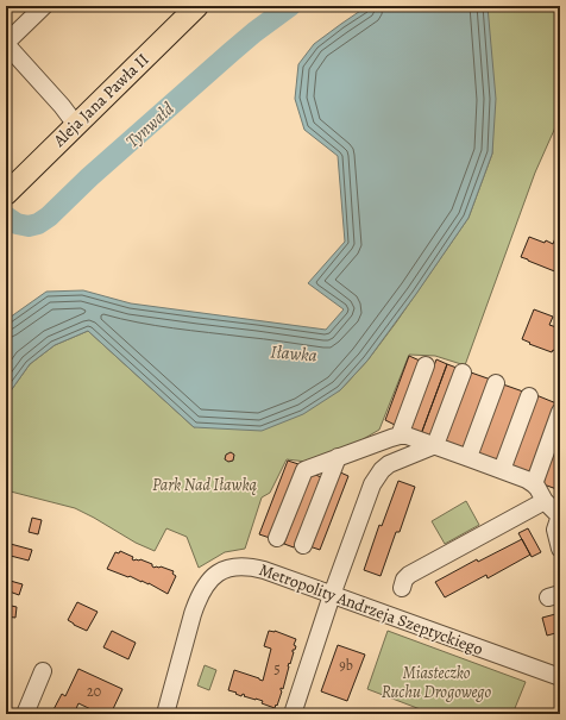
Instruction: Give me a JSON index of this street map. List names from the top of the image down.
{
  "streets": {
    "main road": ["Aleja Jana Pawła II"],
    "street": ["Metropolity Andrzeja Szeptyckiego"]
  },
  "water": ["Tynwałd", "Iławka"],
  "parks": ["Park Nad Iławką", "Miasteczko Ruchu Drogowego"],
  "house_numbers": ["9b", "5", "20"]
}
